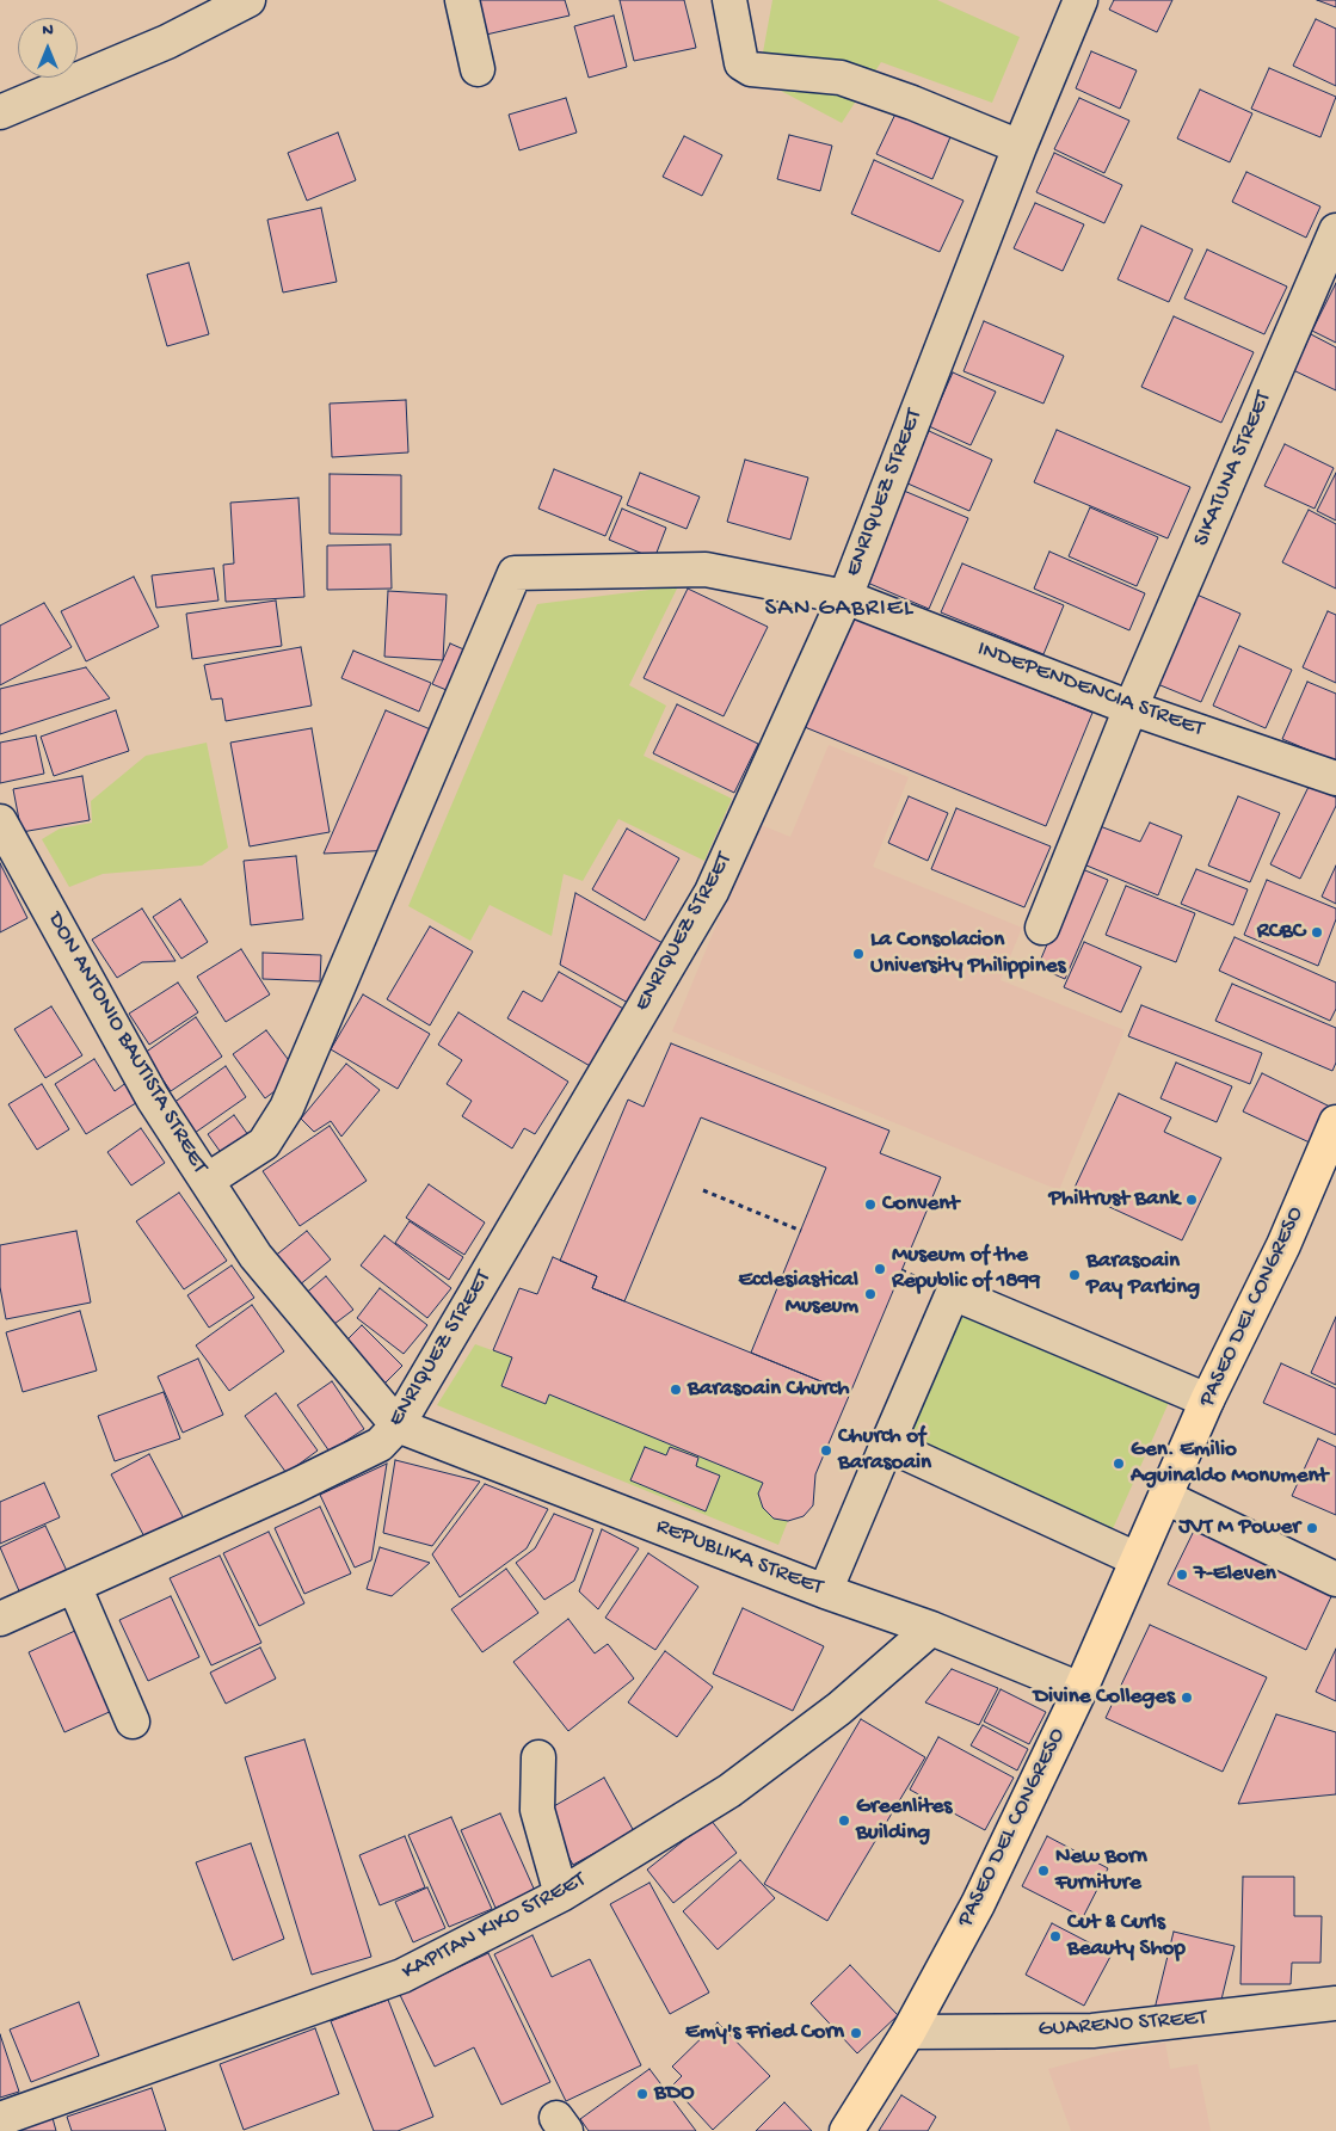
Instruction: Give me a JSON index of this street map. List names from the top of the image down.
{
  "streets": {
    "main road": ["PASEO DEL CONGRESO"],
    "street": [
      "SIKATUNA STREET",
      "ENRIQUEZ STREET",
      "INDEPENDENCIA STREET",
      "DON ANTONIO BAUTISTA STREET",
      "REPUBLIKA STREET",
      "KAPITAN KIKO STREET",
      "GUARENO STREET"
    ]
  },
  "crossings": [
    ["SIKATUNA STREET", "INDEPENDENCIA STREET"],
    ["ENRIQUEZ STREET", "INDEPENDENCIA STREET"],
    ["ENRIQUEZ STREET", "DON ANTONIO BAUTISTA STREET"],
    ["ENRIQUEZ STREET", "REPUBLIKA STREET"],
    ["INDEPENDENCIA STREET", "DON ANTONIO BAUTISTA STREET"],
    ["DON ANTONIO BAUTISTA STREET", "REPUBLIKA STREET"],
    ["PASEO DEL CONGRESO", "REPUBLIKA STREET"],
    ["PASEO DEL CONGRESO", "GUARENO STREET"],
    ["REPUBLIKA STREET", "KAPITAN KIKO STREET"]
  ],
  "districts": ["SAN GABRIEL"],
  "places": [
    "RCBC",
    "La Consolacion University Philippines",
    "Philtrust Bank",
    "Convent",
    "Museum of the Republic of 1899",
    "Barasoain Pay Parking",
    "Ecclesiastical Museum",
    "Barasoain Church",
    "Church of Barasoain",
    "Gen. Emilio Aguinaldo Monument",
    "JVT M Power",
    "7-Eleven",
    "Divine Colleges",
    "Greenlites Building",
    "New Born Furniture",
    "Cut & Curls Beauty Shop",
    "Emy's Fried Corn",
    "BDO"
  ],
  "north": "top"
}
